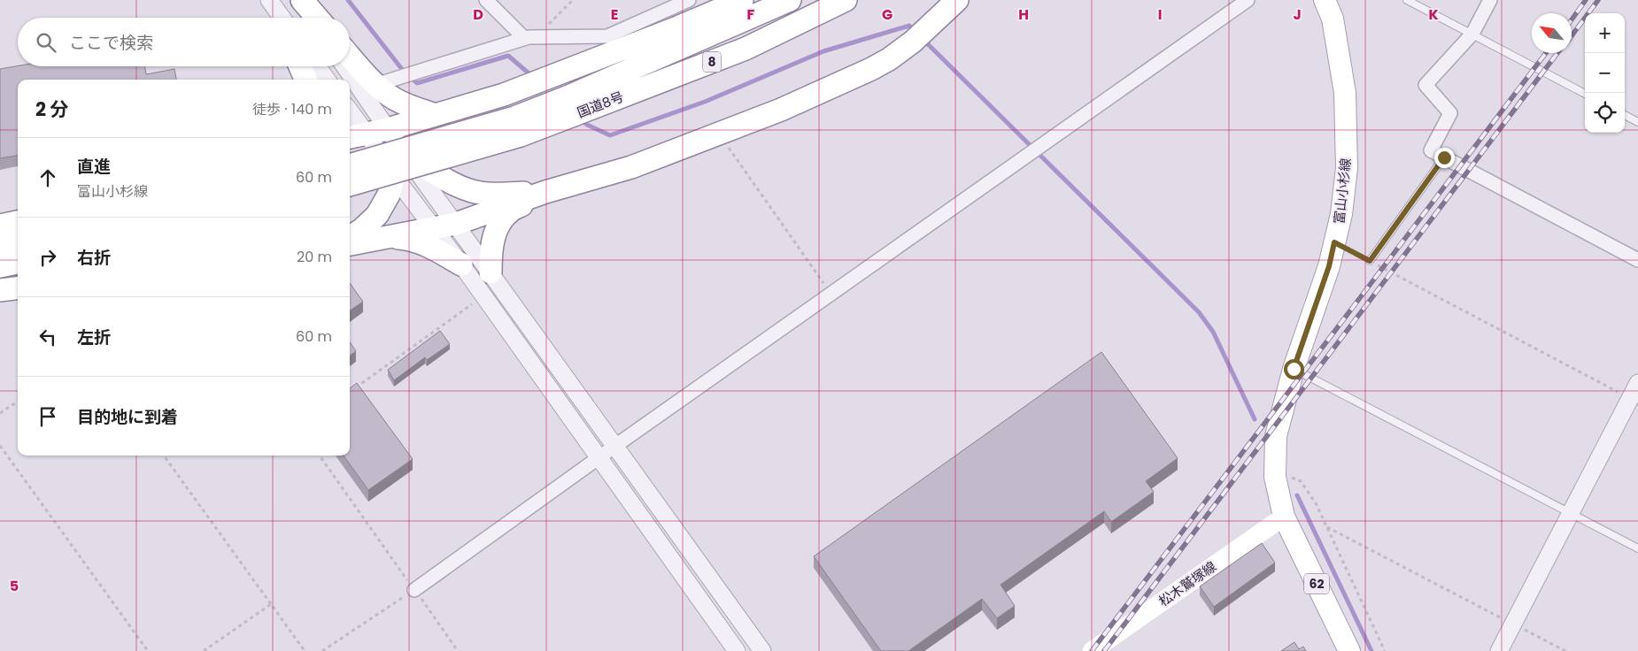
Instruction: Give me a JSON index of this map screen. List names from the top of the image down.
{
  "streets": {
    "highway": ["8", "国道8号"],
    "main road": ["富山小杉線", "松木鷲塚線", "62"]
  },
  "crossings": [
    ["富山小杉線", "松木鷲塚線"]
  ],
  "north": "top left",
  "page": {
    "map_buttons": ["+", "−"],
    "search": "ここで検索",
    "heading": ["2 分", "徒歩 · 140 m"],
    "list": [
      ["直進", "富山小杉線", "60 m"],
      ["右折", "20 m"],
      ["左折", "60 m"],
      "目的地に到着"
    ]
  },
  "grid": {
    "columns": [
      "D",
      "E",
      "F",
      "G",
      "H",
      "I",
      "J",
      "K"
    ],
    "rows": ["5"]
  }
}
